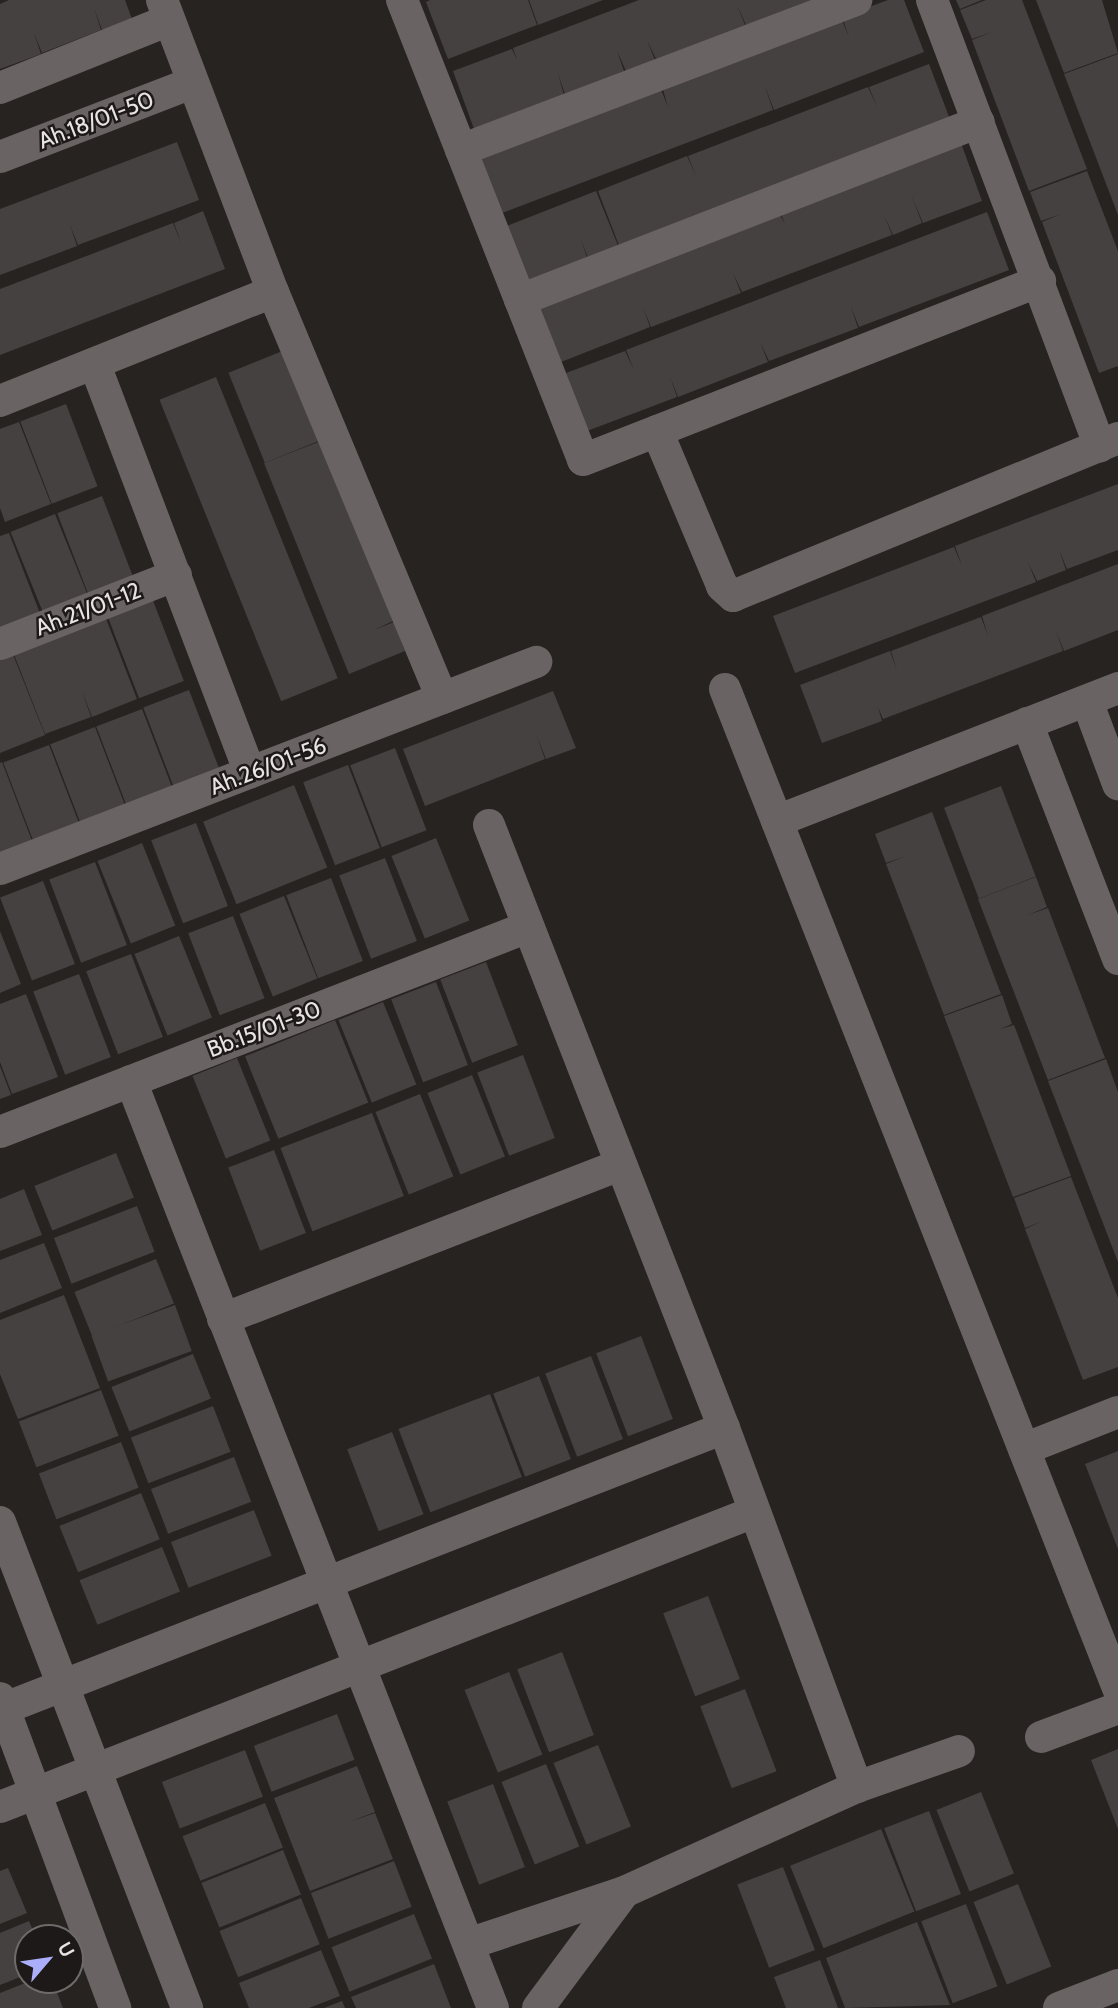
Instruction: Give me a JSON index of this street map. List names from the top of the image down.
{
  "streets": {
    "street": [
      "Ah.18/01-50",
      "Ah.21/01-12",
      "Ah.26/01-56",
      "Bb.15/01-30"
    ]
  },
  "north": "top right"
}
